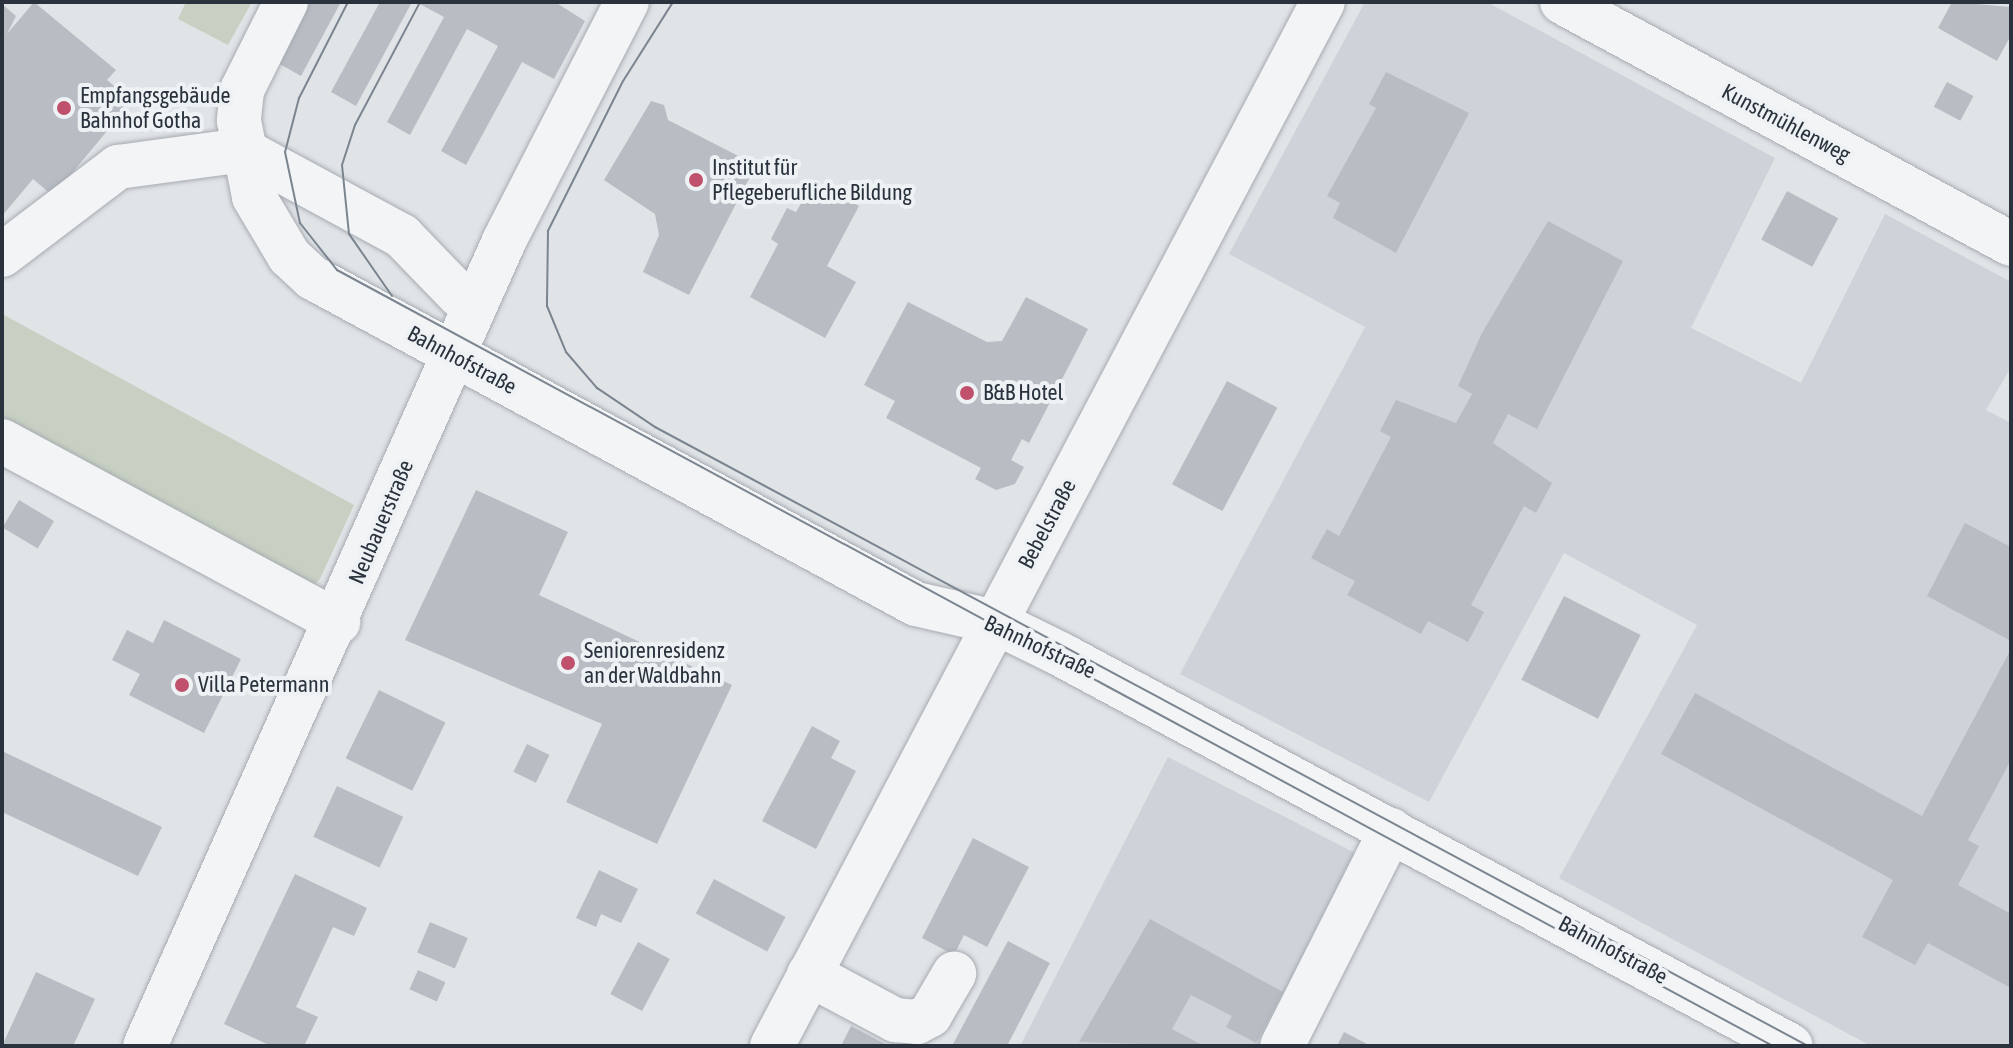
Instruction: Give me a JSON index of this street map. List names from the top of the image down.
{
  "streets": {
    "street": [
      "Kunstmühlenweg",
      "Bahnhofstraße",
      "Neubauerstraße",
      "Bebelstraße"
    ]
  },
  "crossings": [
    ["Bahnhofstraße", "Neubauerstraße"],
    ["Bahnhofstraße", "Bebelstraße"]
  ],
  "places": [
    "Empfangsgebäude Bahnhof Gotha",
    "Institut für Pflegeberufliche Bildung",
    "B&B Hotel",
    "Seniorenresidenz an der Waldbahn",
    "Villa Petermann"
  ]
}
